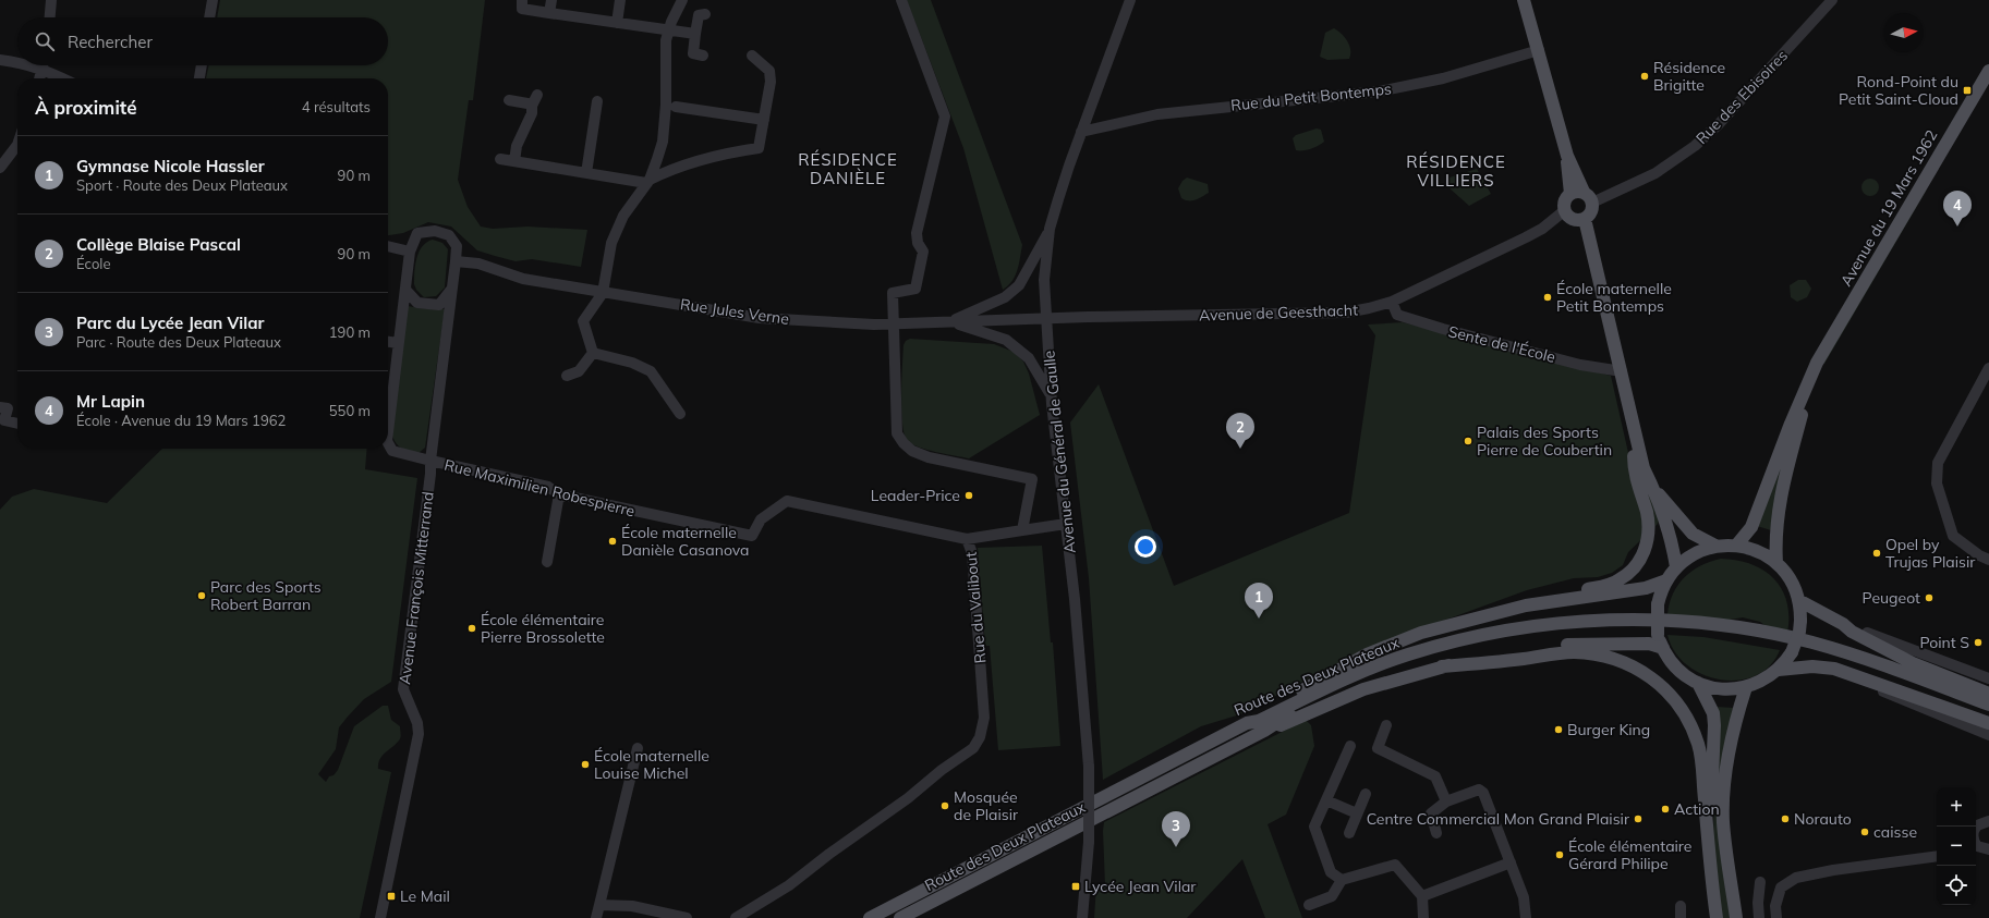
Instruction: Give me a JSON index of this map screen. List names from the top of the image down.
{
  "streets": {
    "main road": ["Avenue du 19 Mars 1962", "Route des Deux Plateaux"],
    "street": [
      "Rue du Petit Bontemps",
      "Rue des Ebisoires",
      "Rue Jules Verne",
      "Avenue de Geesthacht",
      "Sente de l'École",
      "Avenue du Général de Gaulle",
      "Rue Maximilien Robespierre",
      "Avenue François Mitterrand",
      "Rue du Valibout"
    ]
  },
  "crossings": [
    ["Rue du Petit Bontemps", "Avenue du Général de Gaulle"],
    ["Rue des Ebisoires", "Avenue de Geesthacht"],
    ["Rue Jules Verne", "Avenue de Geesthacht"],
    ["Rue Jules Verne", "Avenue du Général de Gaulle"],
    ["Rue Jules Verne", "Avenue François Mitterrand"],
    ["Avenue de Geesthacht", "Sente de l'École"],
    ["Avenue de Geesthacht", "Avenue du Général de Gaulle"],
    ["Avenue du Général de Gaulle", "Rue du Valibout"],
    ["Rue Maximilien Robespierre", "Avenue François Mitterrand"],
    ["Rue Maximilien Robespierre", "Rue du Valibout"]
  ],
  "districts": ["RÉSIDENCE DANIÈLE", "RÉSIDENCE VILLIERS"],
  "places": {
    "other": [
      "Résidence Brigitte",
      "École maternelle Petit Bontemps",
      "Palais des Sports Pierre de Coubertin",
      "Leader-Price",
      "École maternelle Danièle Casanova",
      "Opel by Trujas Plaisir",
      "Parc des Sports Robert Barran",
      "Peugeot",
      "École élémentaire Pierre Brossolette",
      "Point S",
      "Burger King",
      "École maternelle Louise Michel",
      "Mosquée de Plaisir",
      "Action",
      "Centre Commercial Mon Grand Plaisir",
      "Norauto",
      "caisse",
      "École élémentaire Gérard Philipe"
    ],
    "transit": ["Rond-Point du Petit Saint-Cloud", "Lycée Jean Vilar", "Le Mail"]
  },
  "north": "right",
  "page": {
    "search": "Rechercher",
    "heading": ["À proximité", "4 résultats"],
    "list": [
      {
        "mark": "1",
        "name": "Gymnase Nicole Hassler",
        "note": "Sport · Route des Deux Plateaux",
        "value": "90 m"
      },
      {
        "mark": "2",
        "name": "Collège Blaise Pascal",
        "note": "École",
        "value": "90 m"
      },
      {
        "mark": "3",
        "name": "Parc du Lycée Jean Vilar",
        "note": "Parc · Route des Deux Plateaux",
        "value": "190 m"
      },
      {
        "mark": "4",
        "name": "Mr Lapin",
        "note": "École · Avenue du 19 Mars 1962",
        "value": "550 m"
      }
    ],
    "pins": [
      "4",
      "2",
      "1",
      "3"
    ],
    "map_buttons": ["+", "−"]
  }
}
